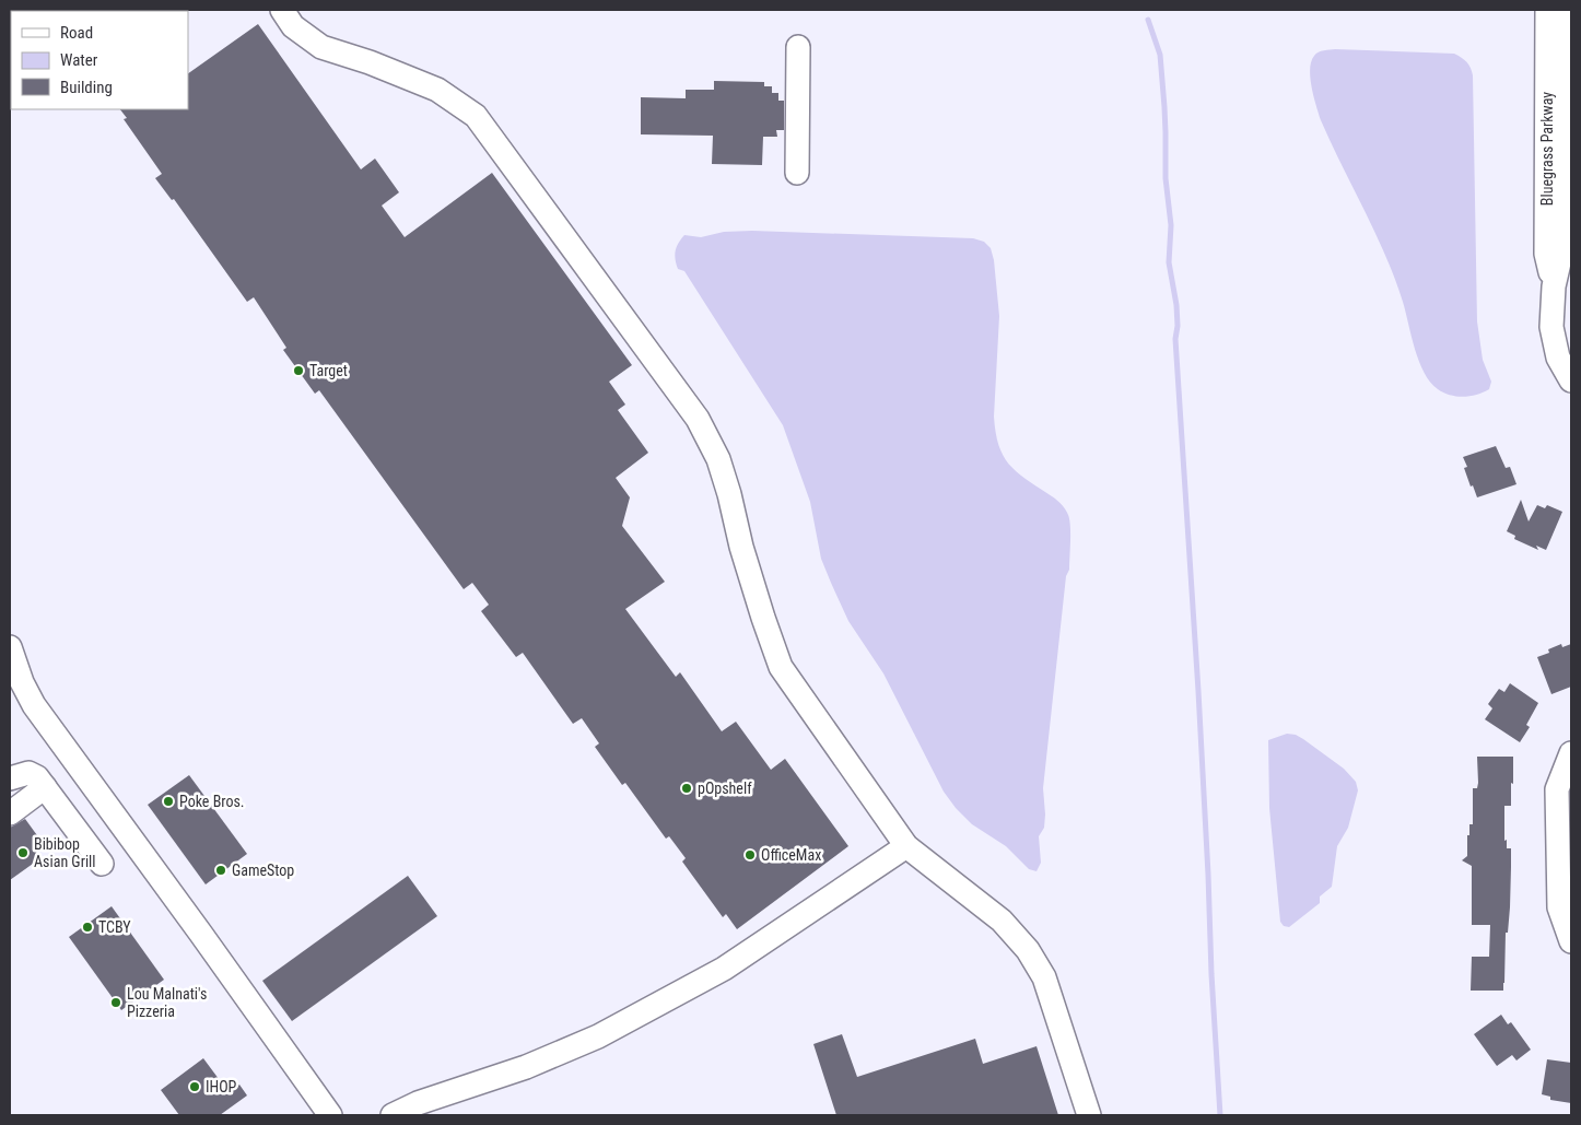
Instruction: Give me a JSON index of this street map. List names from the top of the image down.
{
  "streets": {
    "street": ["Bluegrass Parkway"]
  },
  "places": [
    "Target",
    "pOpshelf",
    "Poke Bros.",
    "Bibibop Asian Grill",
    "OfficeMax",
    "GameStop",
    "TCBY",
    "Lou Malnati's Pizzeria",
    "IHOP"
  ],
  "legend": ["Road", "Water", "Building"]
}
